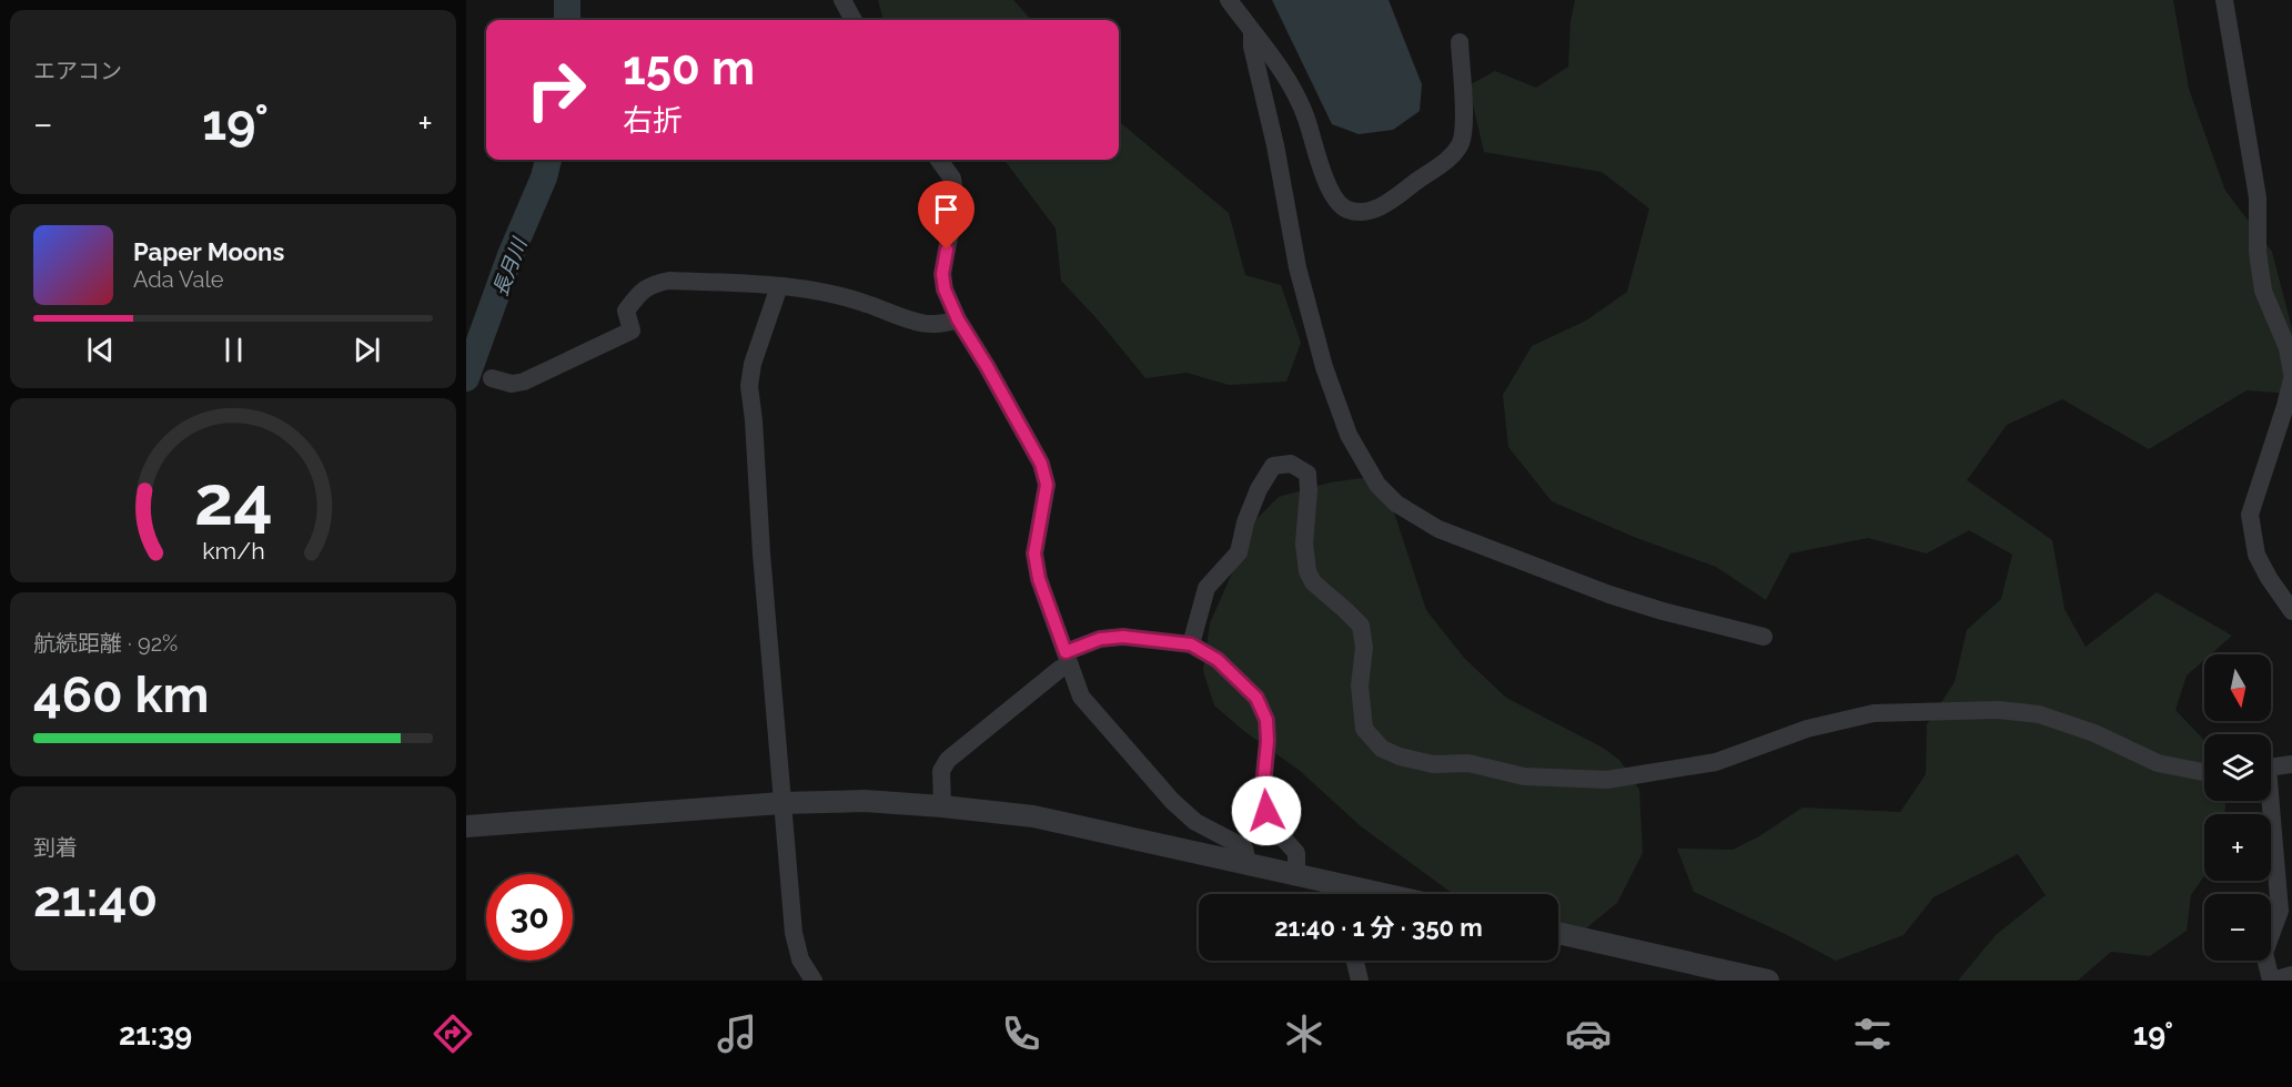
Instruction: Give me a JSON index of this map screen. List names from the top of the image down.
{
  "water": ["長月川"],
  "north": "bottom",
  "page": {
    "tile": [
      "エアコン",
      ["航続距離 · 92%", "460 km"],
      ["到着", "21:40"]
    ],
    "turn": ["150 m", "右折"],
    "heat": ["−", "19°", "+"],
    "song": ["Paper Moons", "Ada Vale"],
    "map_buttons": ["+", "−"],
    "limit": "30",
    "trip": "21:40 · 1 分 · 350 m",
    "tabs": ["21:39", "19°"],
    "gauge": ["24", "km/h"]
  }
}
